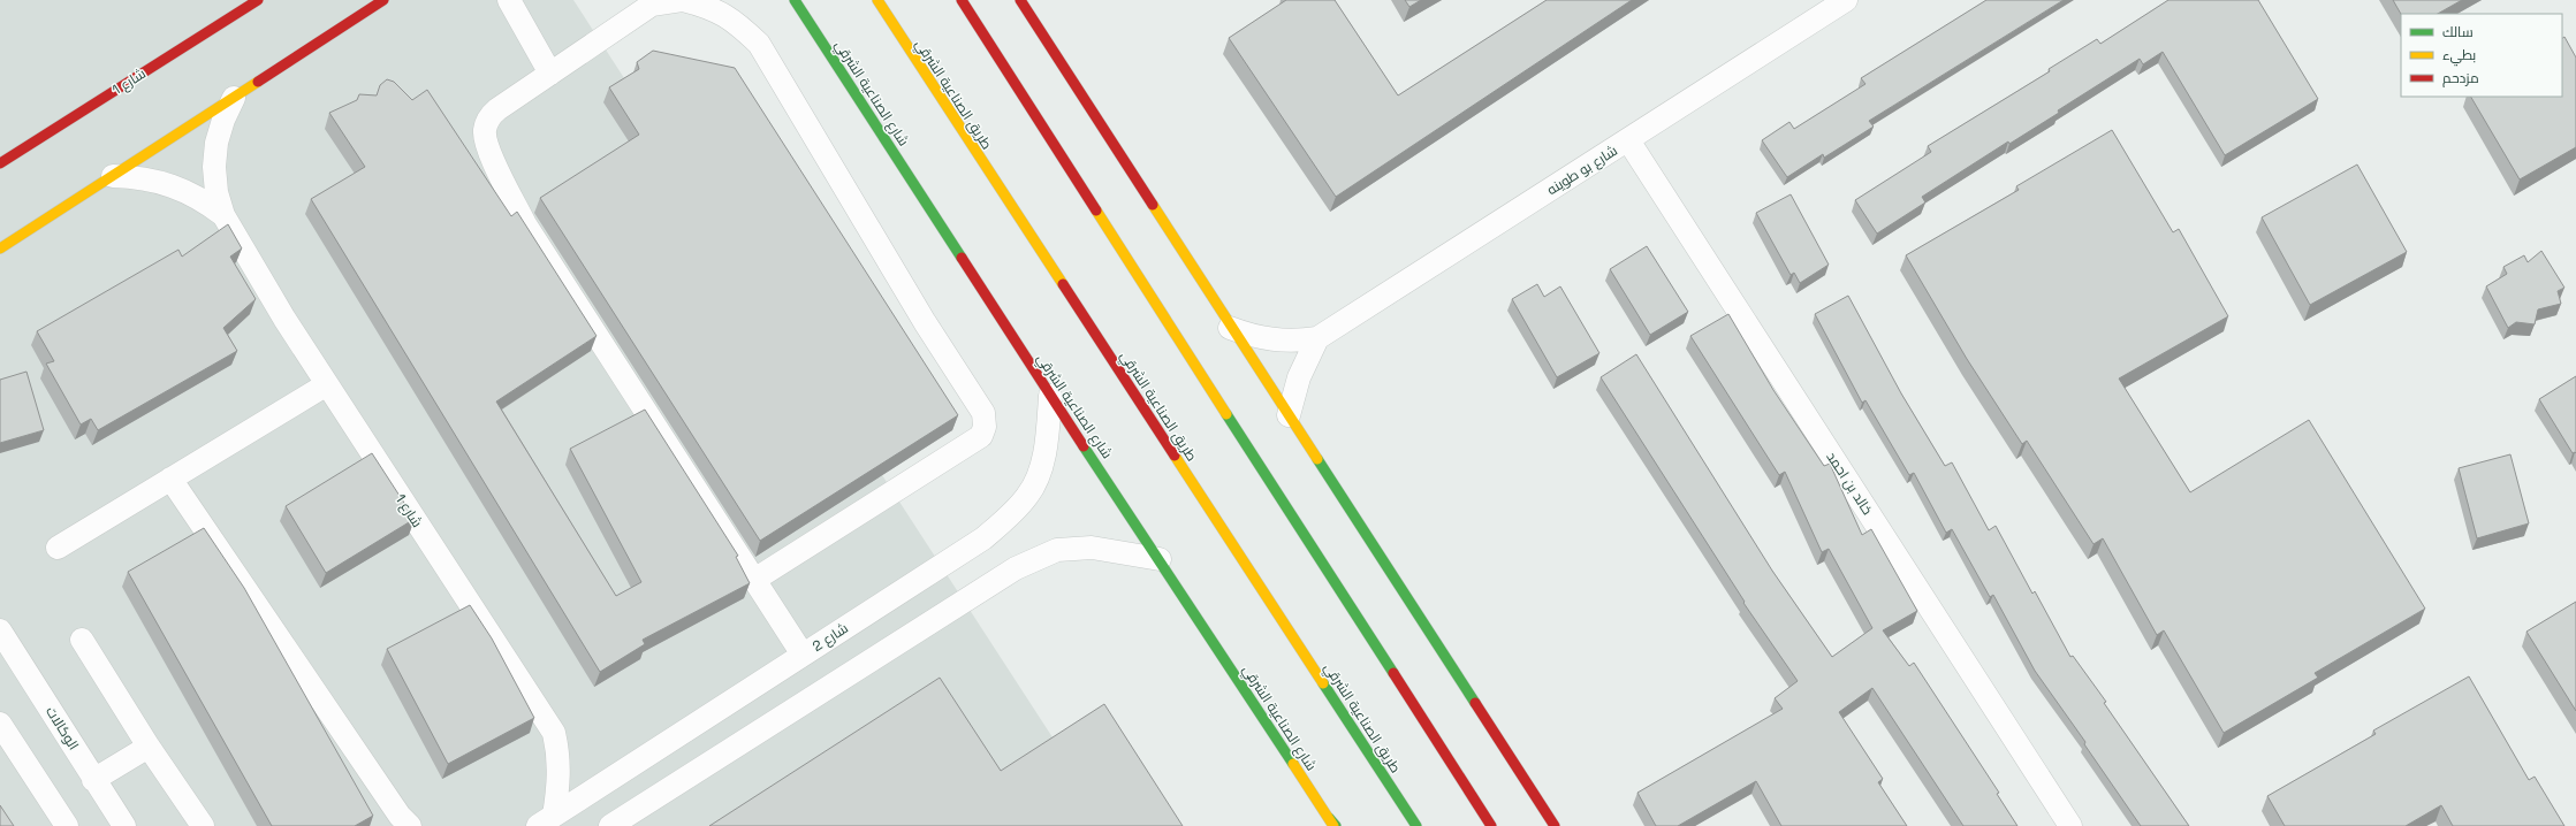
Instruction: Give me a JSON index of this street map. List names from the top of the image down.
{
  "streets": {
    "main road": ["شارع 1", "شارع الصناعية الشرقي", "طريق الصناعية الشرقي"],
    "street": [
      "شارع بو طوينه",
      "خالد بن احمد",
      "شارع 2",
      "الوكالات"
    ]
  },
  "crossings": [
    ["شارع 1", "شارع 2"],
    ["شارع الصناعية الشرقي", "شارع 2"],
    ["شارع بو طوينه", "خالد بن احمد"]
  ],
  "legend": ["سالك", "بطيء", "مزدحم"]
}
